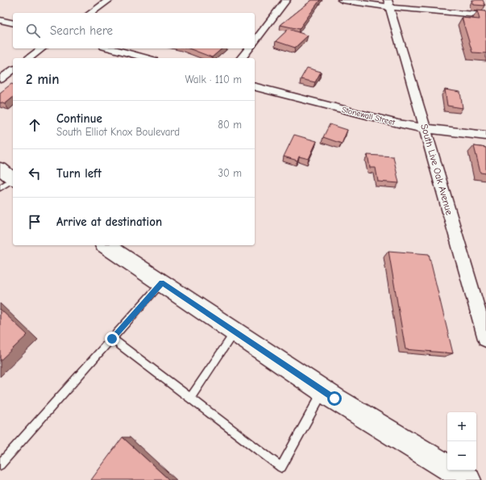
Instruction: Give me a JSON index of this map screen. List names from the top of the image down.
{
  "streets": {
    "street": ["Stonewall Street", "South Live Oak Avenue"]
  },
  "crossings": [
    ["Stonewall Street", "South Live Oak Avenue"]
  ],
  "page": {
    "search": "Search here",
    "heading": ["2 min", "Walk · 110 m"],
    "list": [
      ["Continue", "South Elliot Knox Boulevard", "80 m"],
      ["Turn left", "30 m"],
      "Arrive at destination"
    ],
    "map_buttons": ["+", "−"]
  }
}
